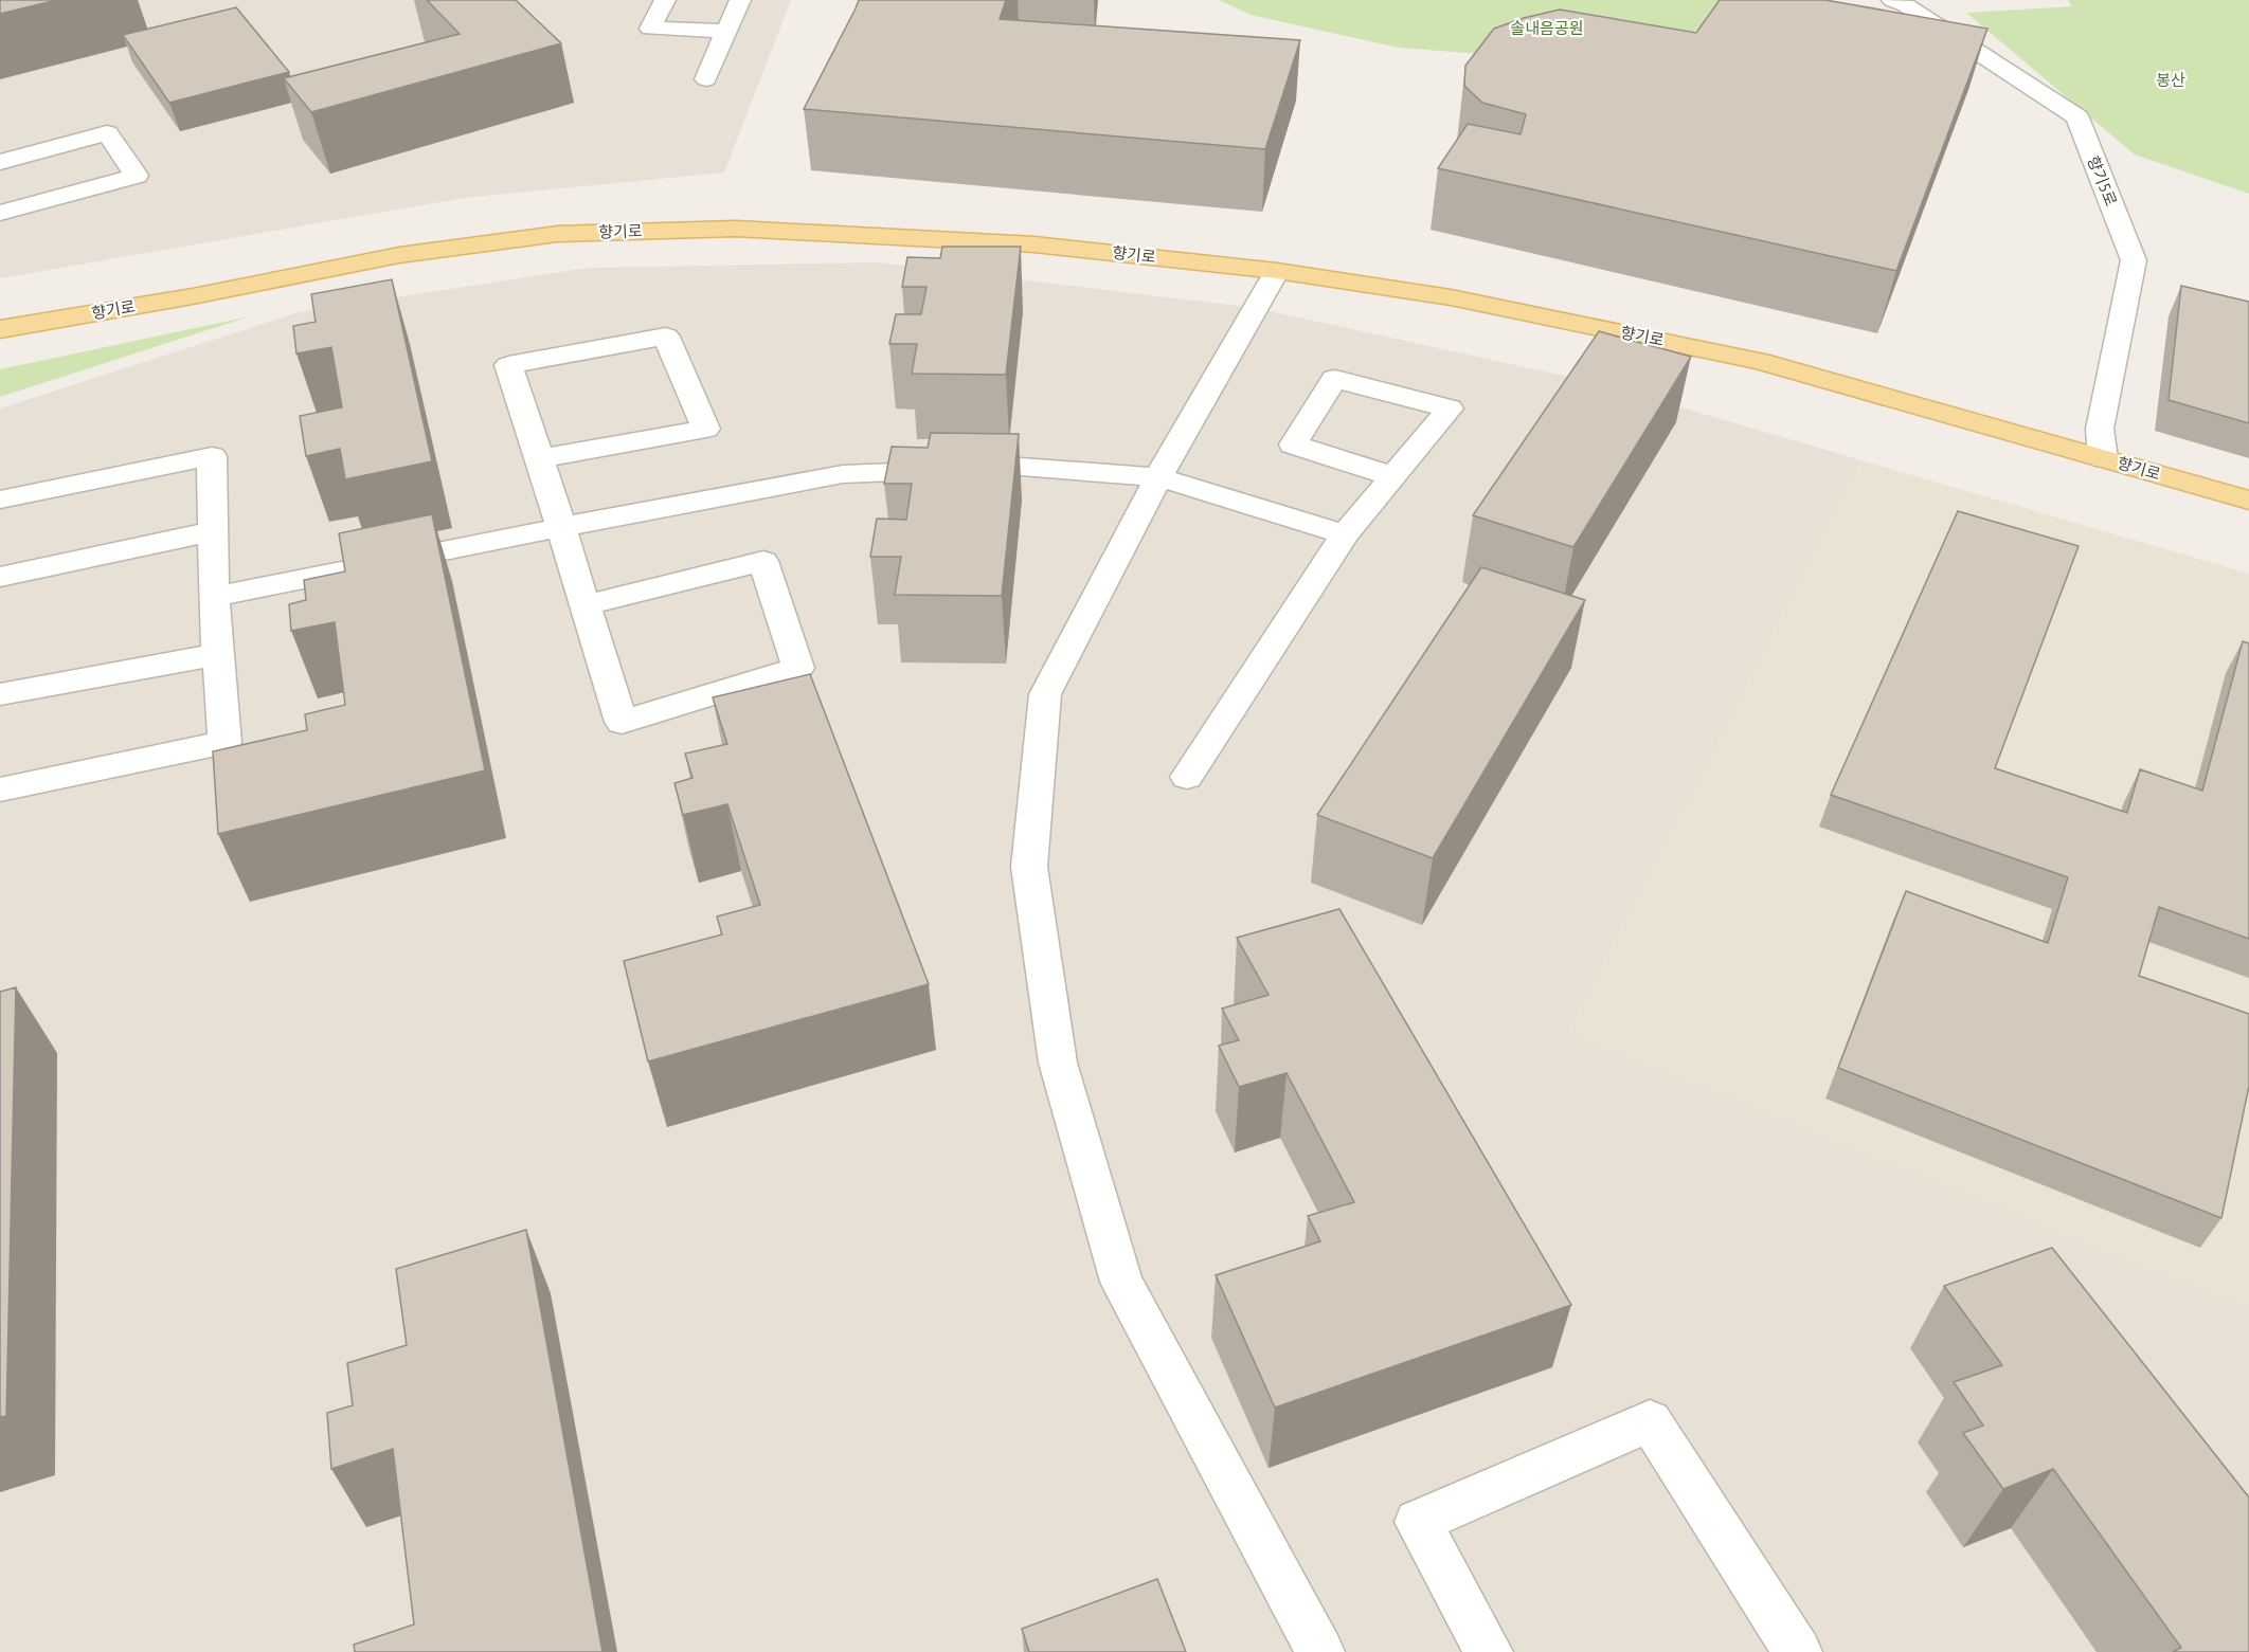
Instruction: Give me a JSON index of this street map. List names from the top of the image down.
{
  "streets": {
    "main road": ["향기로"],
    "street": ["향기5로"]
  },
  "crossings": [
    ["향기5로", "향기로"]
  ],
  "parks": ["솔내음공원", "봉산"]
}
